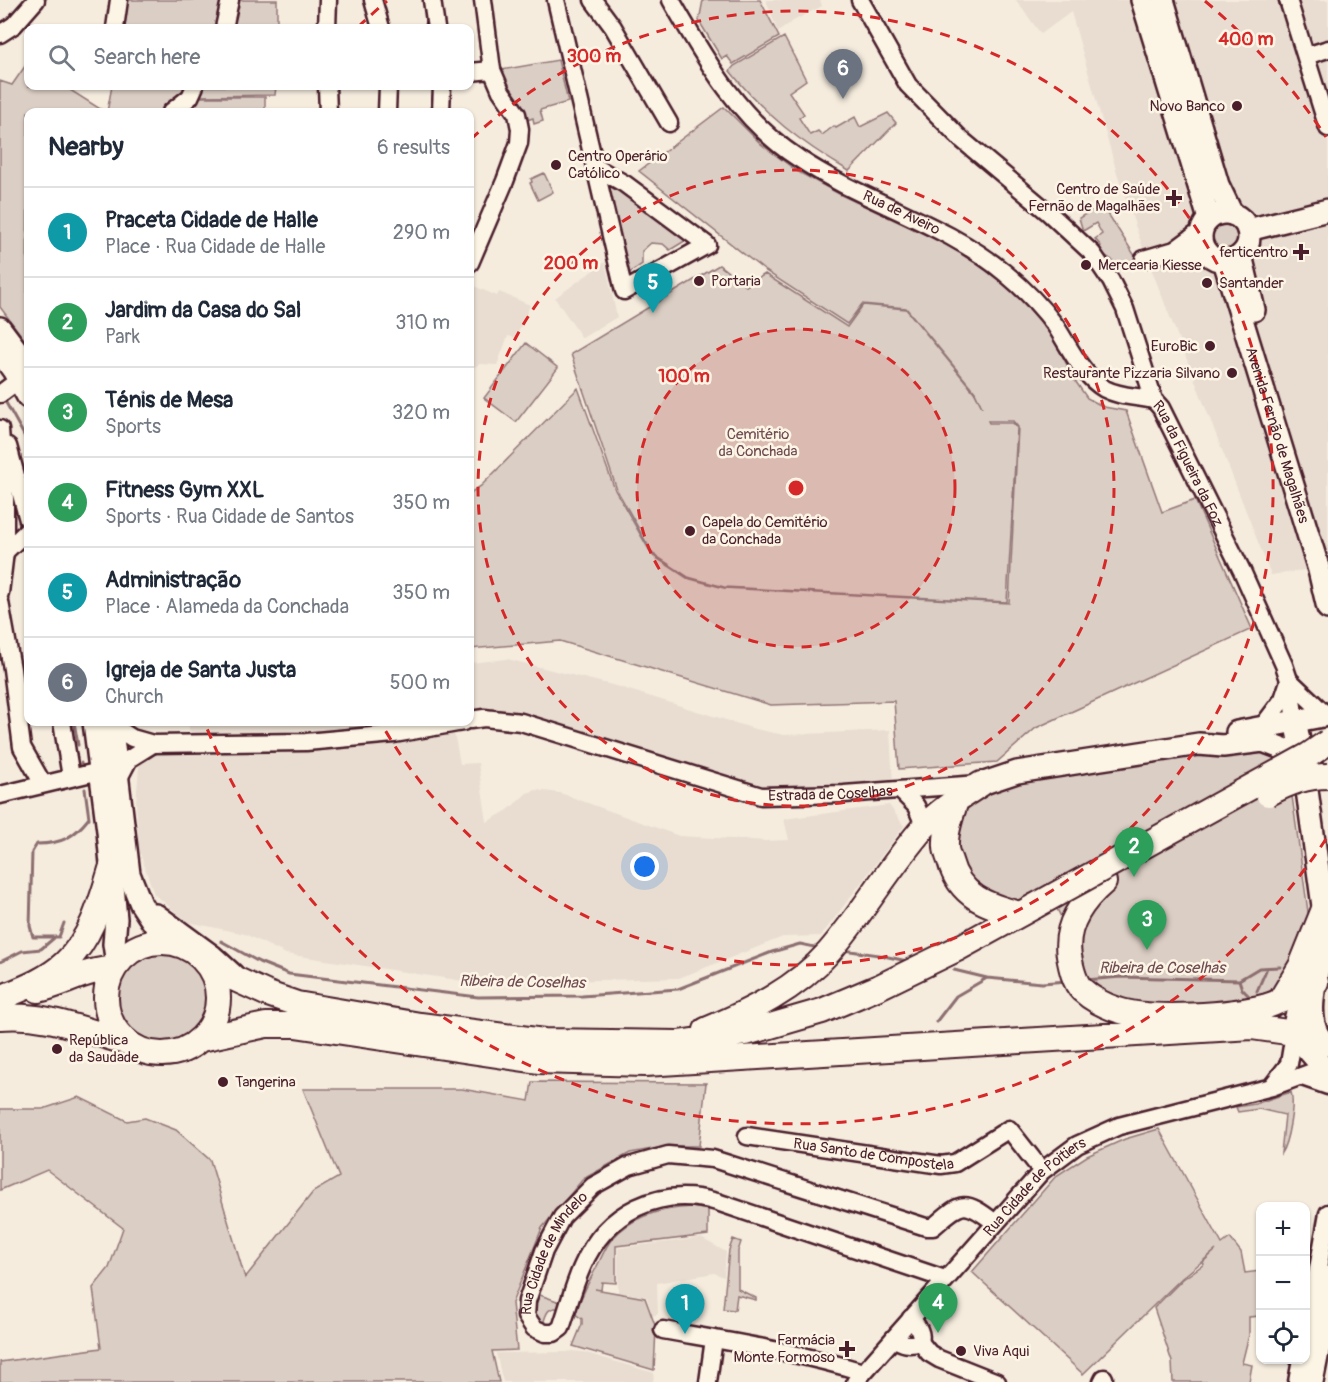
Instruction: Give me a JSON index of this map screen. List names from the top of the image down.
{
  "streets": {
    "main road": ["Avenida Fernão de Magalhães", "Rua da Figueira da Foz", "Estrada de Coselhas"],
    "street": [
      "Rua de Aveiro",
      "Rua Santo de Compostela",
      "Rua Cidade de Poitiers",
      "Rua Cidade de Mindelo"
    ]
  },
  "crossings": [
    ["Rua de Aveiro", "Rua da Figueira da Foz"],
    ["Rua da Figueira da Foz", "Rua Cidade de Poitiers"],
    ["Rua Santo de Compostela", "Rua Cidade de Poitiers"],
    ["Rua Cidade de Poitiers", "Rua Cidade de Mindelo"]
  ],
  "water": ["Ribeira de Coselhas"],
  "parks": ["Cemitério da Conchada"],
  "places": {
    "other": [
      "Novo Banco",
      "Centro Operário Católico",
      "Mercearia Kiesse",
      "Portaria",
      "Santander",
      "EuroBic",
      "Restaurante Pizzaria Silvano",
      "Capela do Cemitério da Conchada",
      "República da Saudade",
      "Tangerina",
      "Viva Aqui"
    ],
    "health": ["Centro de Saúde Fernão de Magalhães", "ferticentro", "Farmácia Monte Formoso"]
  },
  "page": {
    "search": "Search here",
    "pins": [
      "6",
      "5",
      "2",
      "3",
      "4",
      "1"
    ],
    "heading": ["Nearby", "6 results"],
    "list": [
      {
        "mark": "1",
        "name": "Praceta Cidade de Halle",
        "note": "Place · Rua Cidade de Halle",
        "value": "290 m"
      },
      {
        "mark": "2",
        "name": "Jardim da Casa do Sal",
        "note": "Park",
        "value": "310 m"
      },
      {
        "mark": "3",
        "name": "Ténis de Mesa",
        "note": "Sports",
        "value": "320 m"
      },
      {
        "mark": "4",
        "name": "Fitness Gym XXL",
        "note": "Sports · Rua Cidade de Santos",
        "value": "350 m"
      },
      {
        "mark": "5",
        "name": "Administração",
        "note": "Place · Alameda da Conchada",
        "value": "350 m"
      },
      {
        "mark": "6",
        "name": "Igreja de Santa Justa",
        "note": "Church",
        "value": "500 m"
      }
    ],
    "map_buttons": ["+", "−"]
  },
  "rings": [
    "400 m",
    "300 m",
    "200 m",
    "100 m"
  ]
}
